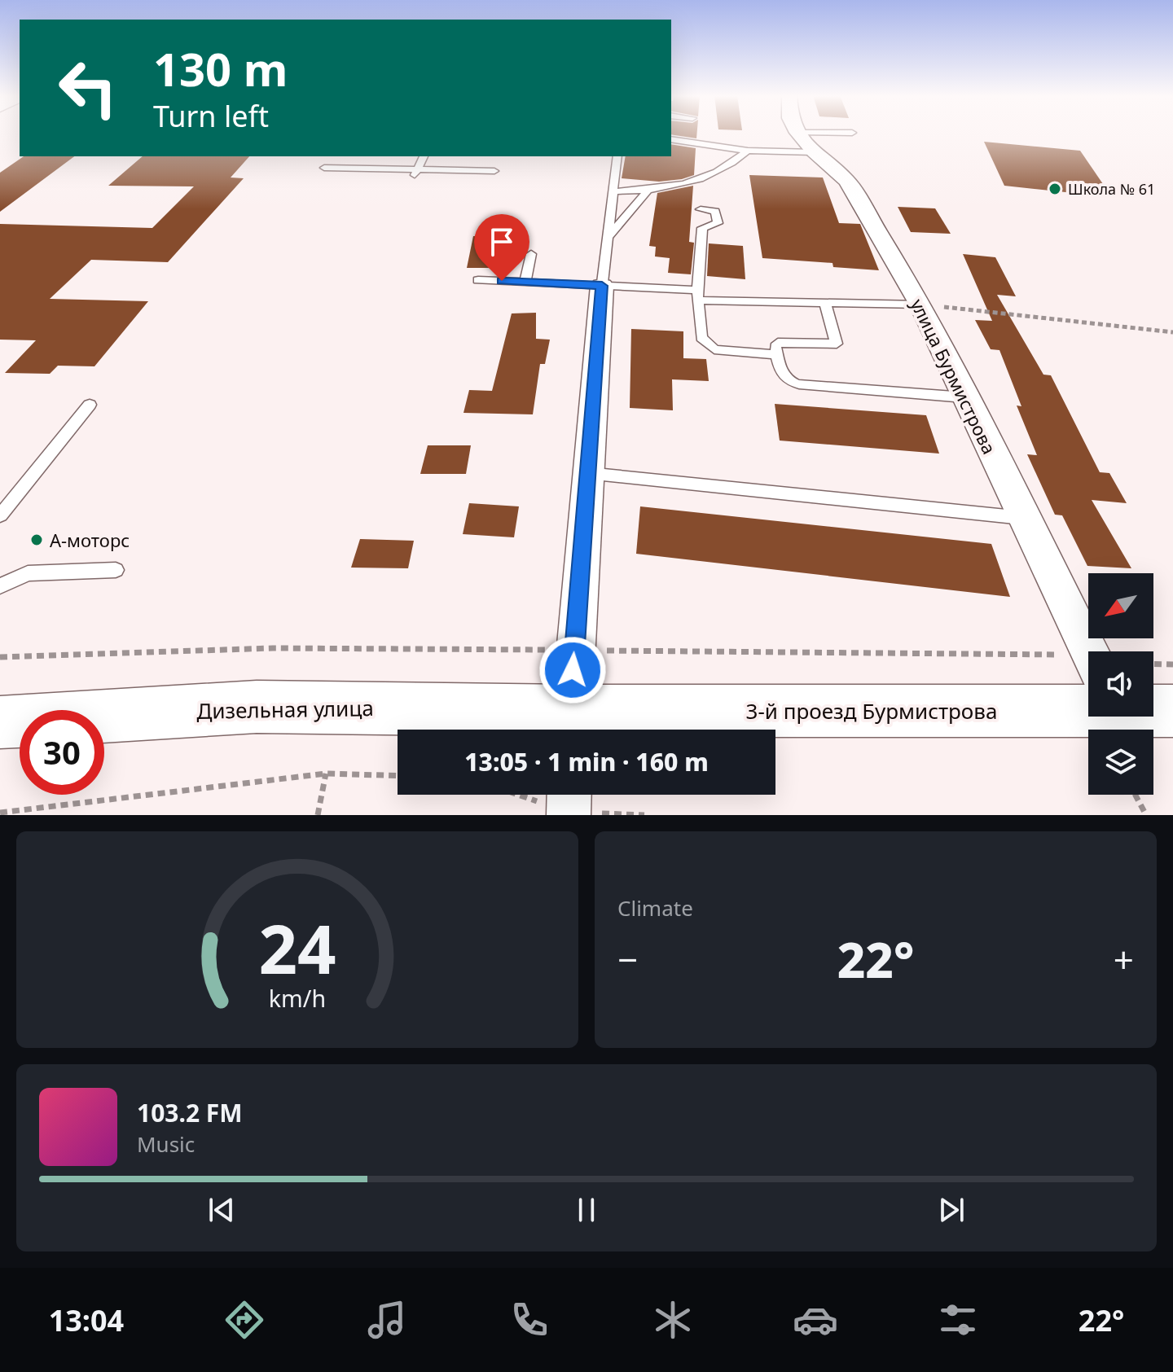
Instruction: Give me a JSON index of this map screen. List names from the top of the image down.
{
  "streets": {
    "main road": ["Дизельная улица", "3-й проезд Бурмистрова"],
    "street": ["улица Бурмистрова"]
  },
  "crossings": [
    ["Дизельная улица", "3-й проезд Бурмистрова"]
  ],
  "places": ["Школа № 61", "А-моторс"],
  "north": "bottom left",
  "page": {
    "turn": ["130 m", "Turn left"],
    "limit": "30",
    "trip": "13:05 · 1 min · 160 m",
    "tile": "Climate",
    "heat": ["−", "22°", "+"],
    "song": ["103.2 FM", "Music"],
    "tabs": ["13:04", "22°"],
    "gauge": ["24", "km/h"]
  }
}
